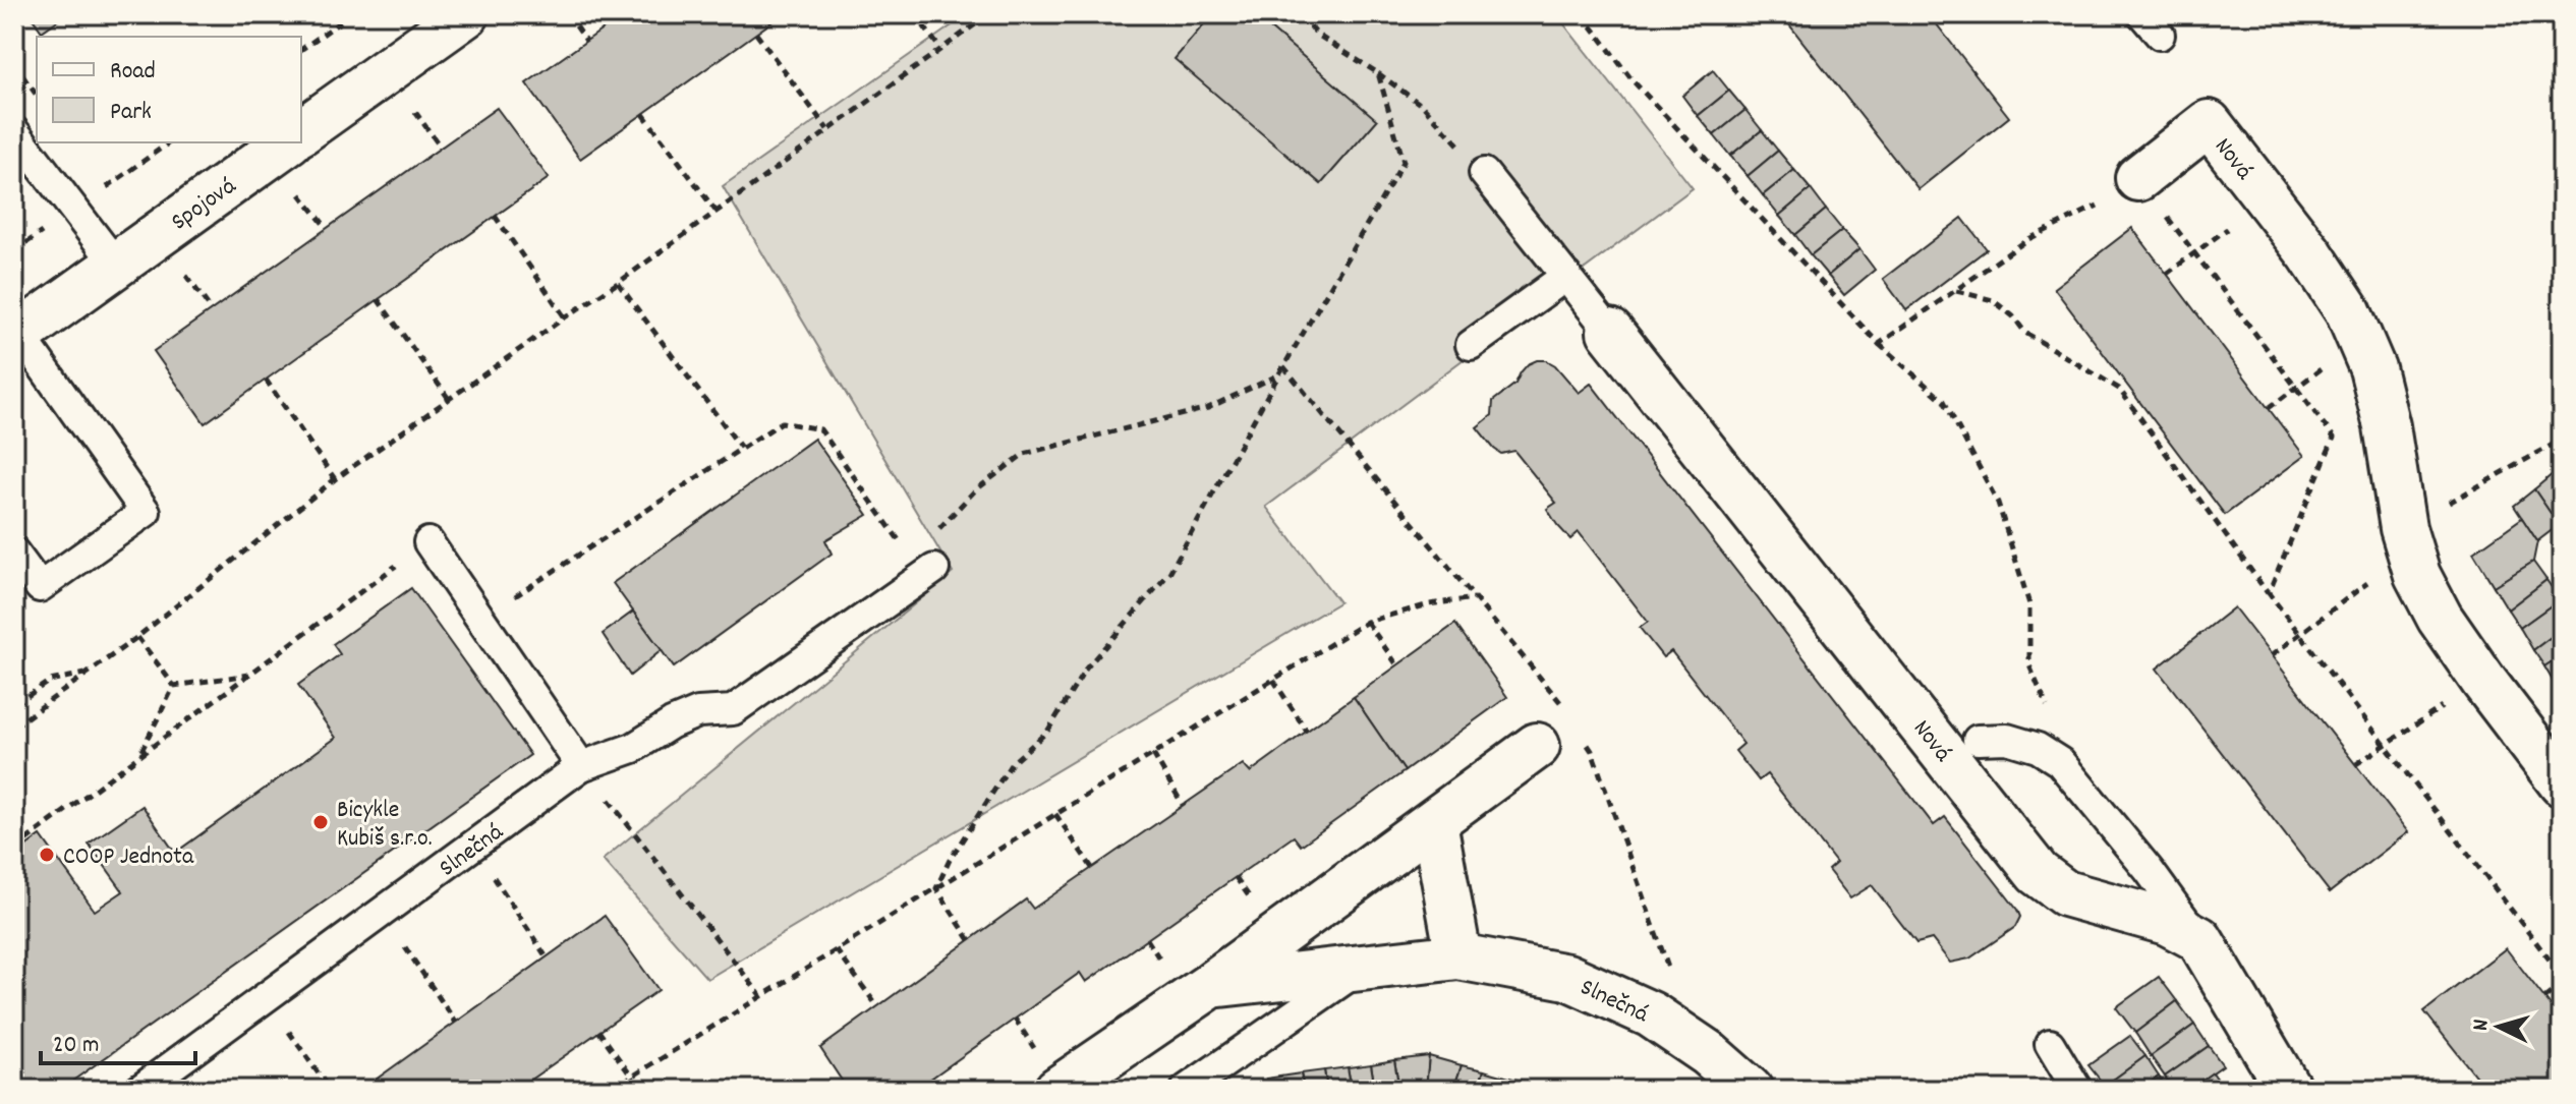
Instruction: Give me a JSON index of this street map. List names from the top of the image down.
{
  "streets": {
    "street": ["Nová", "Spojová", "Slnečná"]
  },
  "places": ["Bicykle Kubiš s.r.o.", "COOP Jednota"],
  "legend": ["Road", "Park"],
  "scale_bar": "20 m",
  "north": "left"
}
